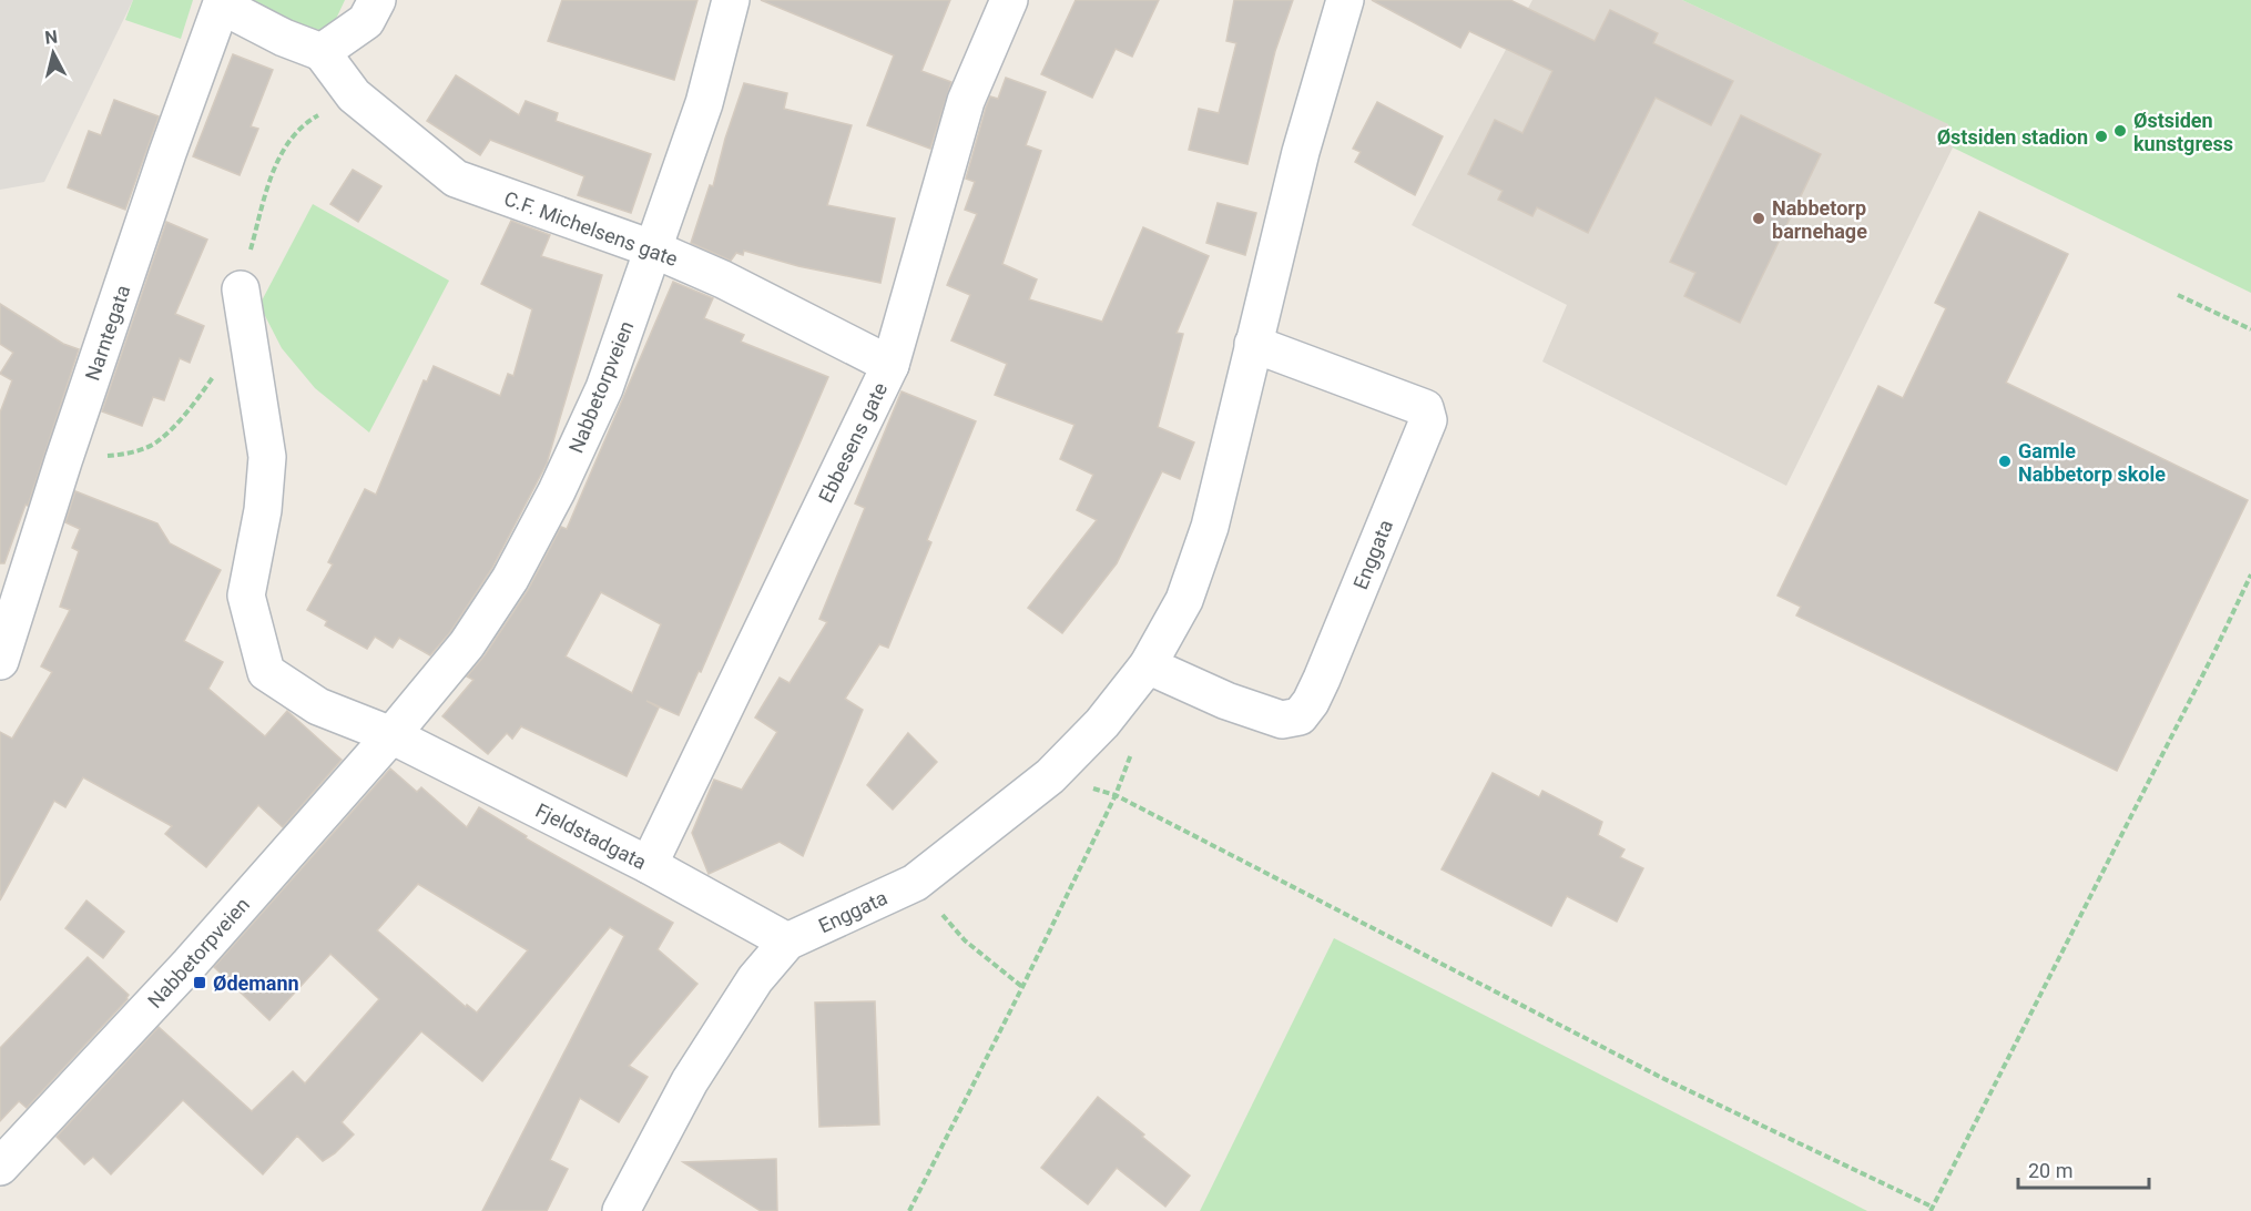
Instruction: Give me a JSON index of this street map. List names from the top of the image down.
{
  "streets": {
    "street": [
      "C.F. Michelsens gate",
      "Narntegata",
      "Nabbetorpveien",
      "Ebbesens gate",
      "Enggata",
      "Fjeldstadgata"
    ]
  },
  "crossings": [
    ["C.F. Michelsens gate", "Narntegata"],
    ["C.F. Michelsens gate", "Nabbetorpveien"],
    ["C.F. Michelsens gate", "Ebbesens gate"],
    ["Nabbetorpveien", "Fjeldstadgata"],
    ["Ebbesens gate", "Fjeldstadgata"],
    ["Enggata", "Fjeldstadgata"]
  ],
  "places": {
    "other": [
      "Østsiden kunstgress",
      "Østsiden stadion",
      "Nabbetorp barnehage",
      "Gamle Nabbetorp skole"
    ],
    "transit": ["Ødemann"]
  },
  "scale_bar": "20 m",
  "north": "top"
}
